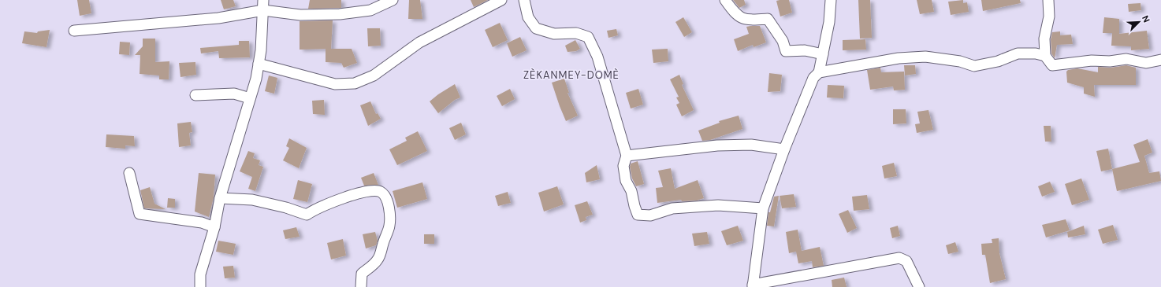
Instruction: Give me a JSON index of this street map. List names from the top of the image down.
{
  "districts": ["ZÈKANMEY-DOMÈ"],
  "north": "top right"
}
